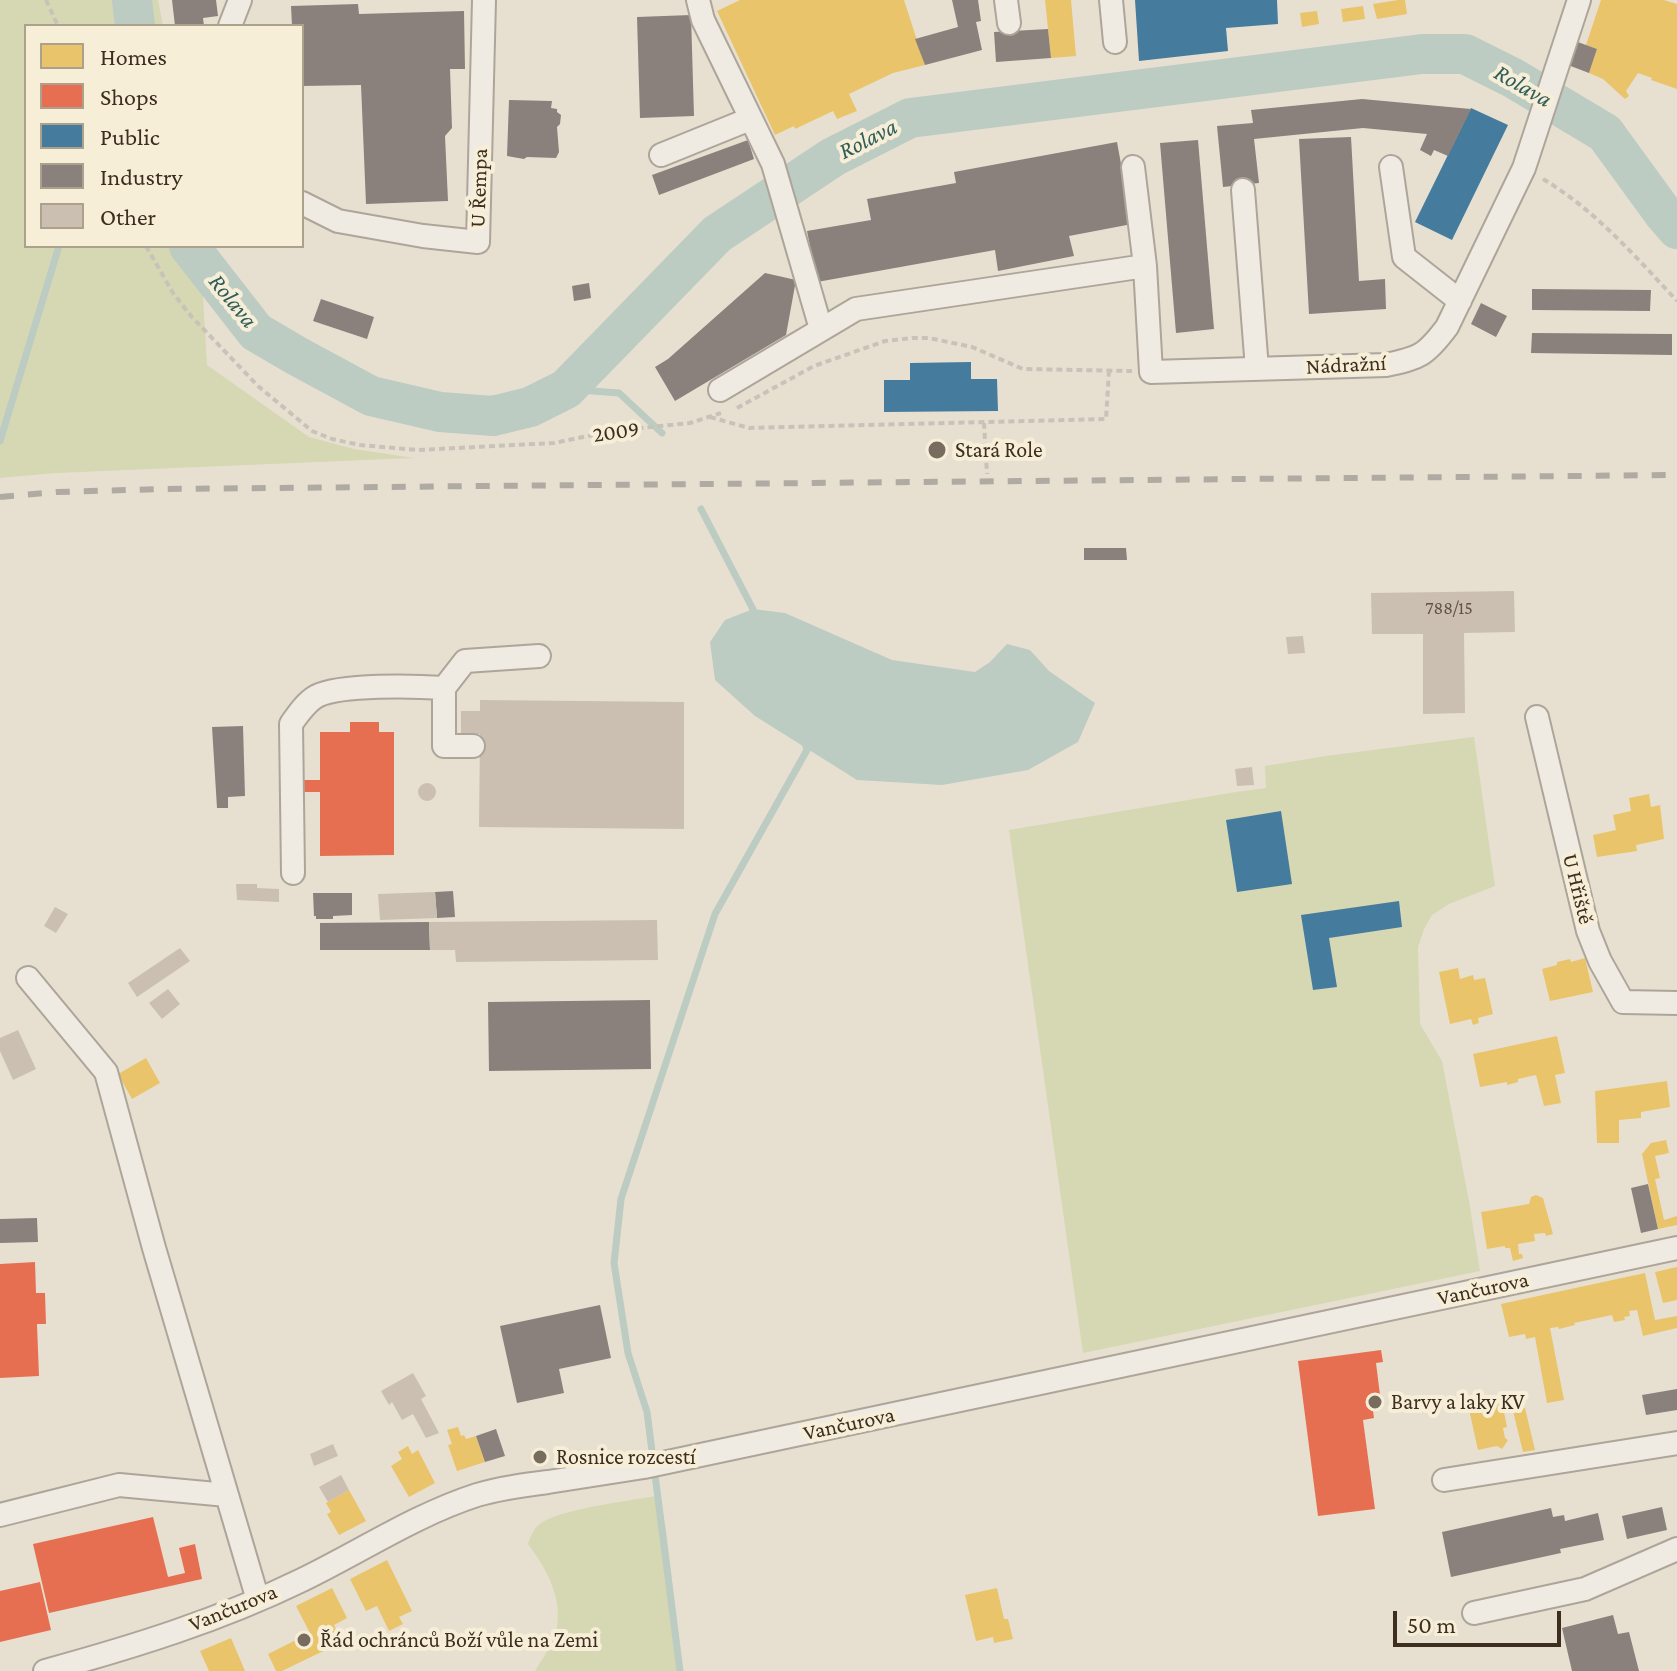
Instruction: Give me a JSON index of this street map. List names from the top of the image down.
{
  "streets": {
    "street": [
      "U Řempa",
      "Nádražní",
      "U Hřiště",
      "Vančurova"
    ],
    "path": ["2009"]
  },
  "water": ["Rolava"],
  "places": [
    "Stará Role",
    "Barvy a laky KV",
    "Rosnice rozcestí",
    "Řád ochránců Boží vůle na Zemi"
  ],
  "house_numbers": ["788/15"],
  "legend": [
    "Homes",
    "Shops",
    "Public",
    "Industry",
    "Other"
  ],
  "scale_bar": "50 m"
}
